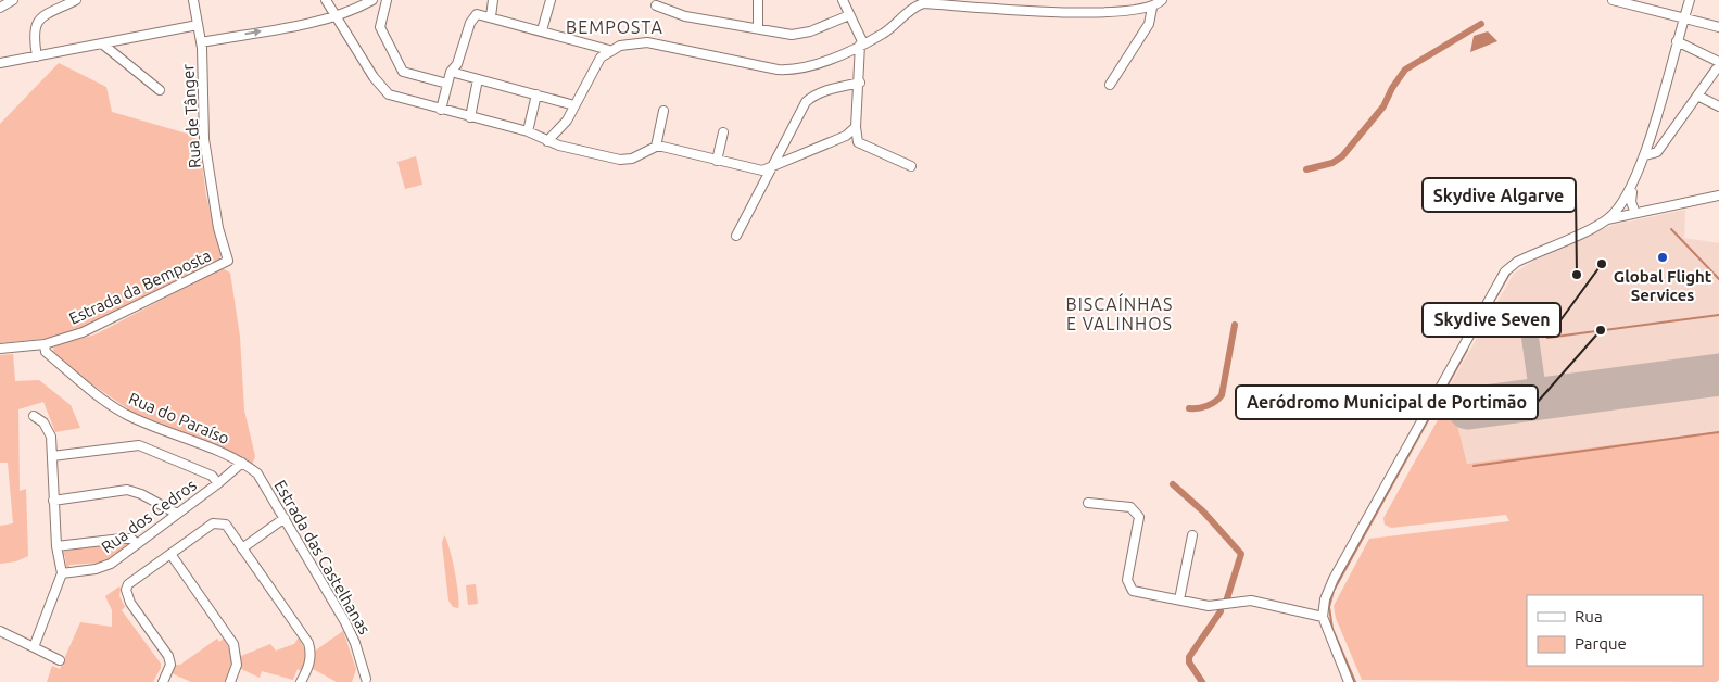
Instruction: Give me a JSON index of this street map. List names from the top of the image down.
{
  "streets": {
    "street": [
      "Rua de Tânger",
      "Estrada da Bemposta",
      "Rua do Paraíso",
      "Rua dos Cedros",
      "Estrada das Castelhanas"
    ]
  },
  "crossings": [
    ["Rua de Tânger", "Estrada da Bemposta"],
    ["Estrada da Bemposta", "Rua do Paraíso"],
    ["Rua do Paraíso", "Rua dos Cedros"],
    ["Rua do Paraíso", "Estrada das Castelhanas"]
  ],
  "districts": ["BEMPOSTA", "BISCAÍNHAS E VALINHOS"],
  "places": [
    "Global Flight Services",
    "Skydive Seven",
    "Skydive Algarve",
    "Aeródromo Municipal de Portimão"
  ],
  "legend": ["Rua", "Parque"]
}
